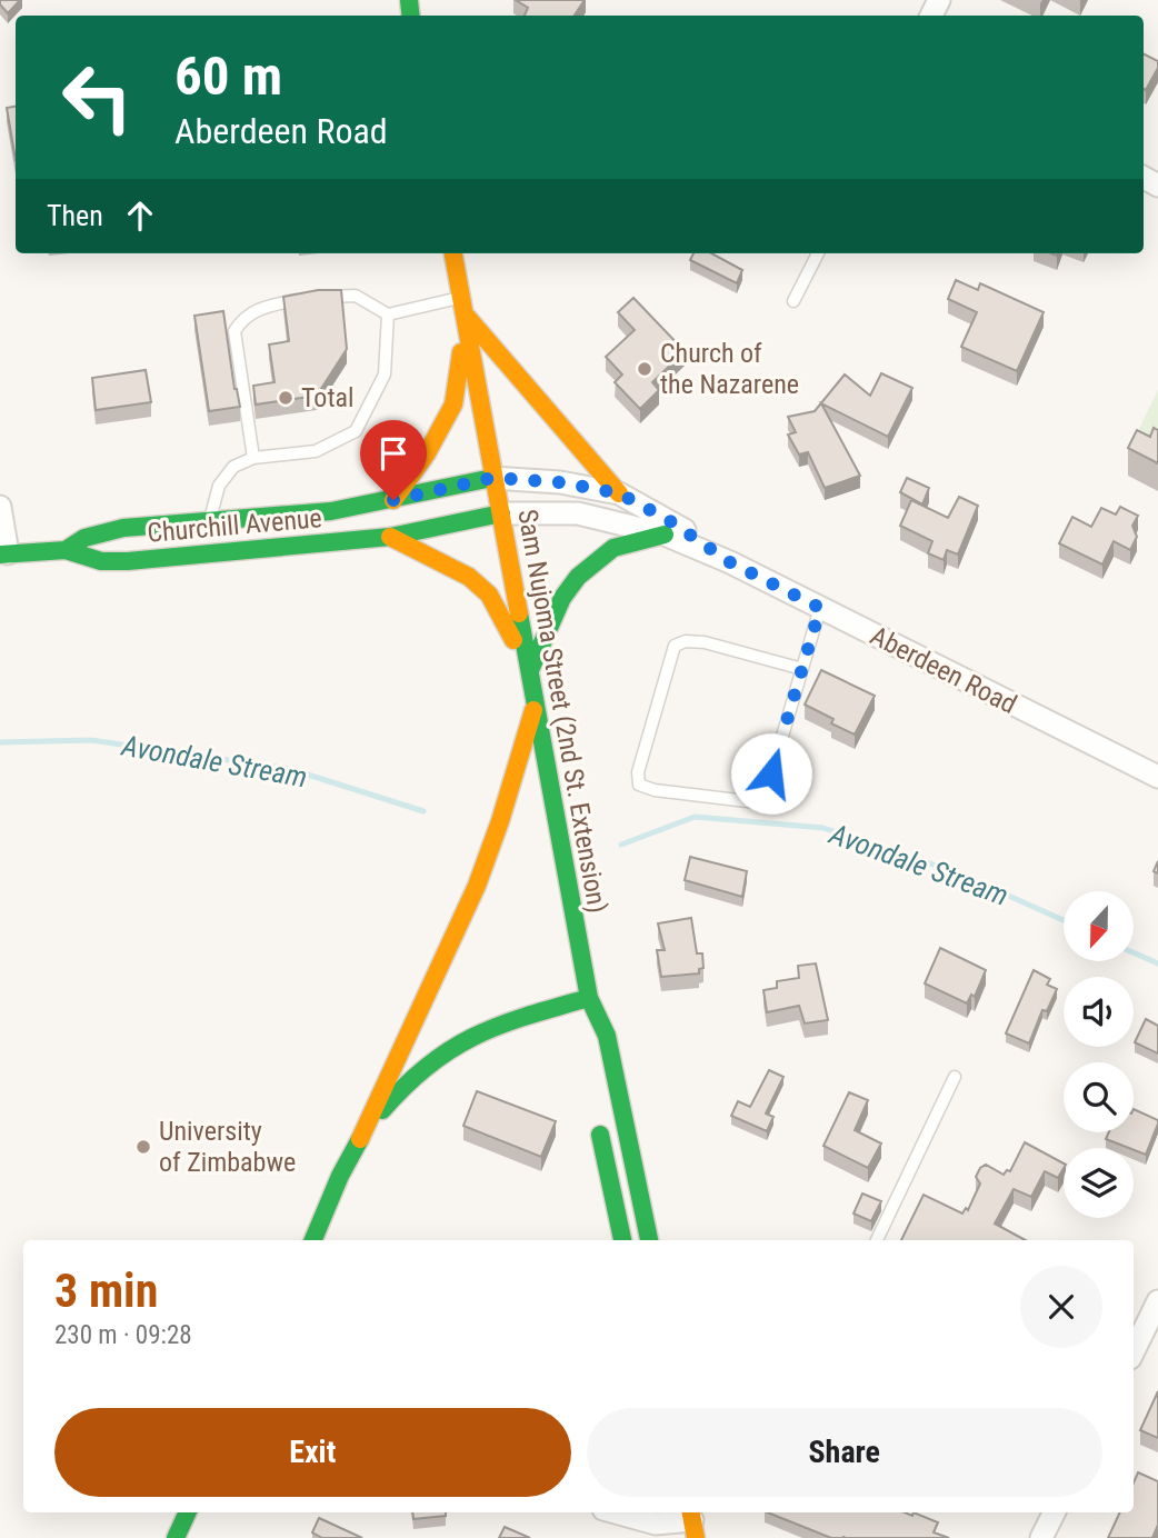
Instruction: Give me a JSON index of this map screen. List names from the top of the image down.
{
  "streets": {
    "main road": ["Churchill Avenue", "Sam Nujoma Street (2nd St. Extension)"],
    "street": ["Aberdeen Road"]
  },
  "crossings": [
    ["Churchill Avenue", "Aberdeen Road"],
    ["Churchill Avenue", "Sam Nujoma Street (2nd St. Extension)"],
    ["Aberdeen Road", "Sam Nujoma Street (2nd St. Extension)"]
  ],
  "water": ["Avondale Stream"],
  "places": ["Church of the Nazarene", "Total", "University of Zimbabwe"],
  "north": "bottom",
  "page": {
    "turn": ["60 m", "Aberdeen Road"],
    "then": "Then",
    "heading": ["3 min", "230 m · 09:28"],
    "buttons": ["Exit", "Share"]
  }
}
